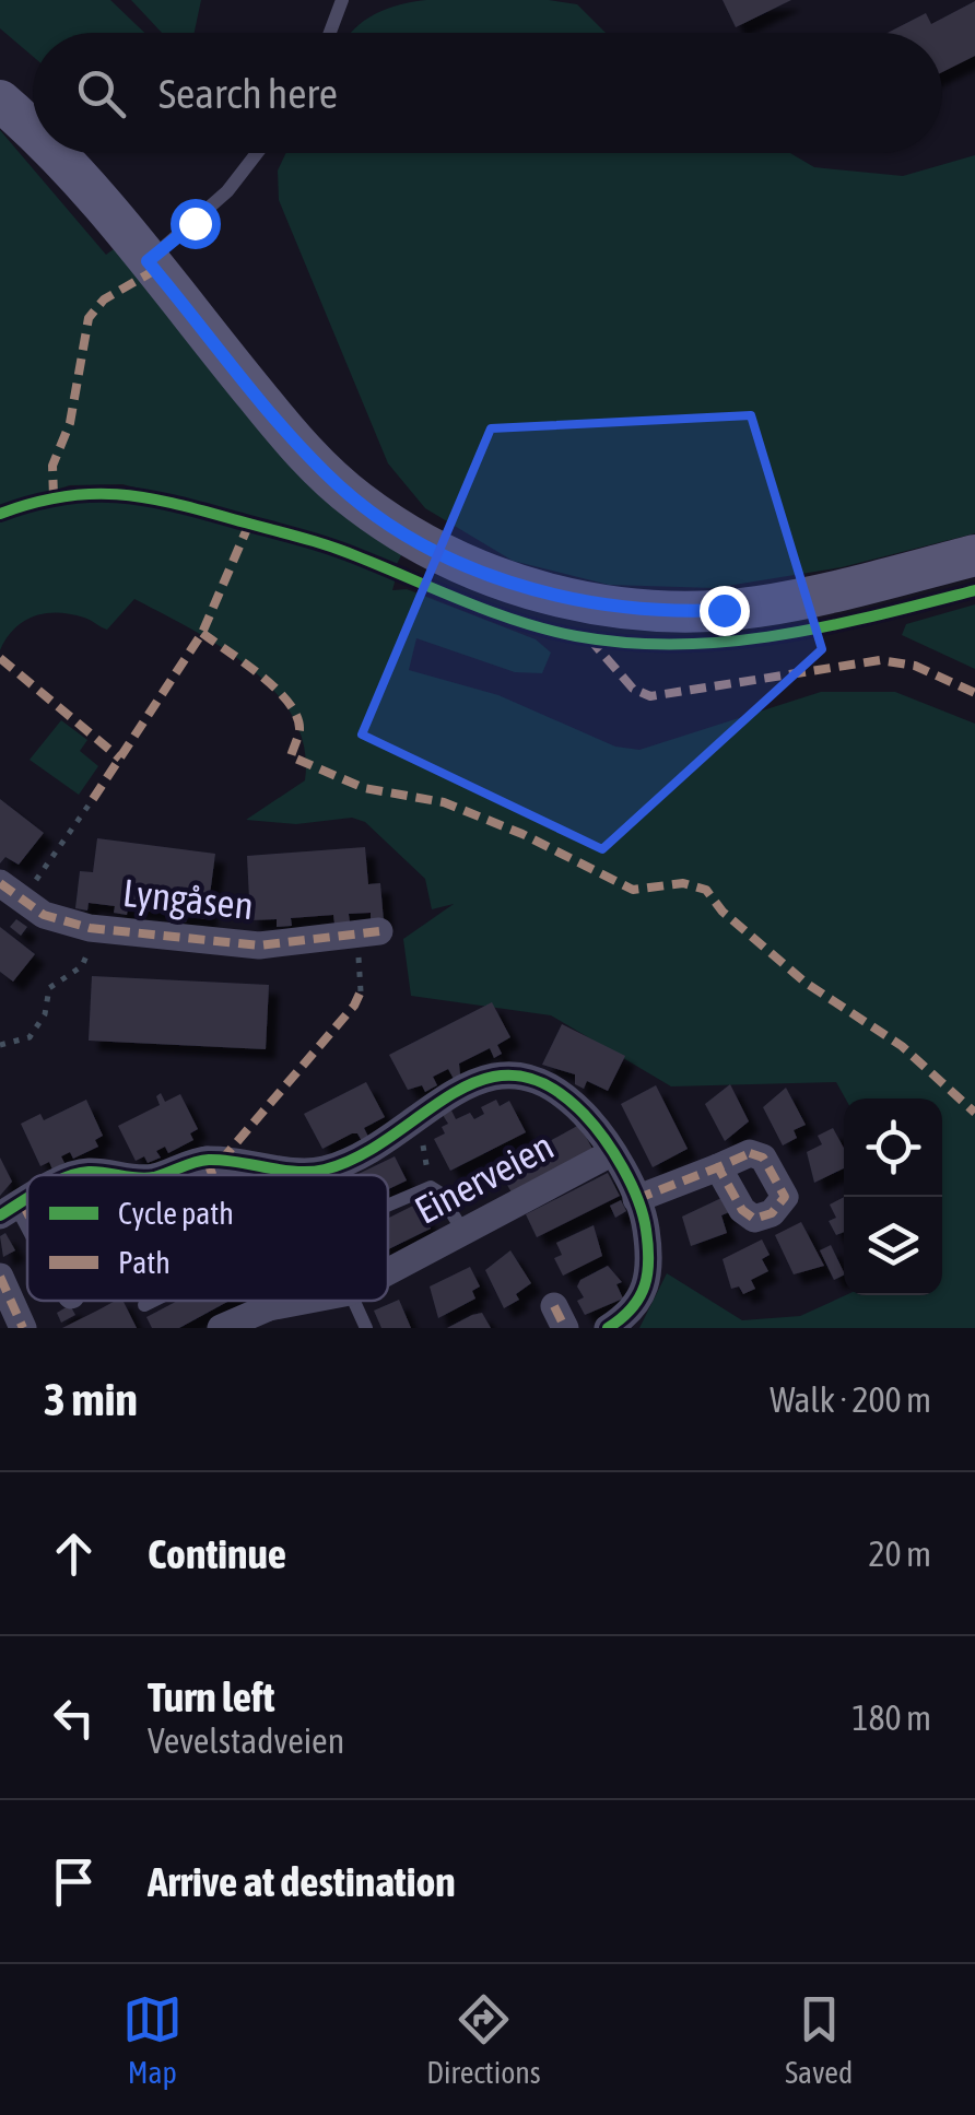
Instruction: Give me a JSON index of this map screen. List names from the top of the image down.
{
  "streets": {
    "street": ["Lyngåsen", "Einerveien"]
  },
  "legend": ["Cycle path", "Path"],
  "page": {
    "search": "Search here",
    "heading": ["3 min", "Walk · 200 m"],
    "list": [
      ["Continue", "20 m"],
      ["Turn left", "Vevelstadveien", "180 m"],
      "Arrive at destination"
    ],
    "nav": ["Map", "Directions", "Saved"]
  }
}
